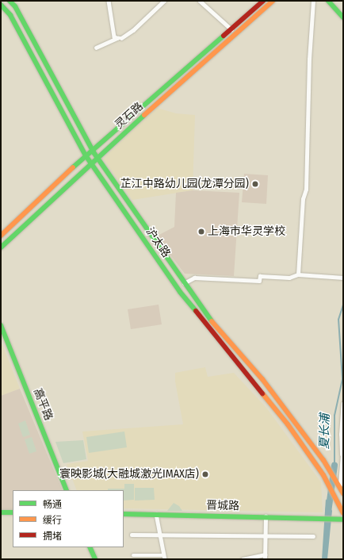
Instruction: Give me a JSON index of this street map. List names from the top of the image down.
{
  "streets": {
    "main road": [
      "灵石路",
      "沪太路",
      "高平路",
      "晋城路"
    ]
  },
  "crossings": [
    ["灵石路", "沪太路"]
  ],
  "water": ["夏长浦"],
  "places": ["芷江中路幼儿园(龙潭分园)", "上海市华灵学校", "寰映影城(大融城激光IMAX店)"],
  "legend": ["畅通", "缓行", "拥堵"]
}
